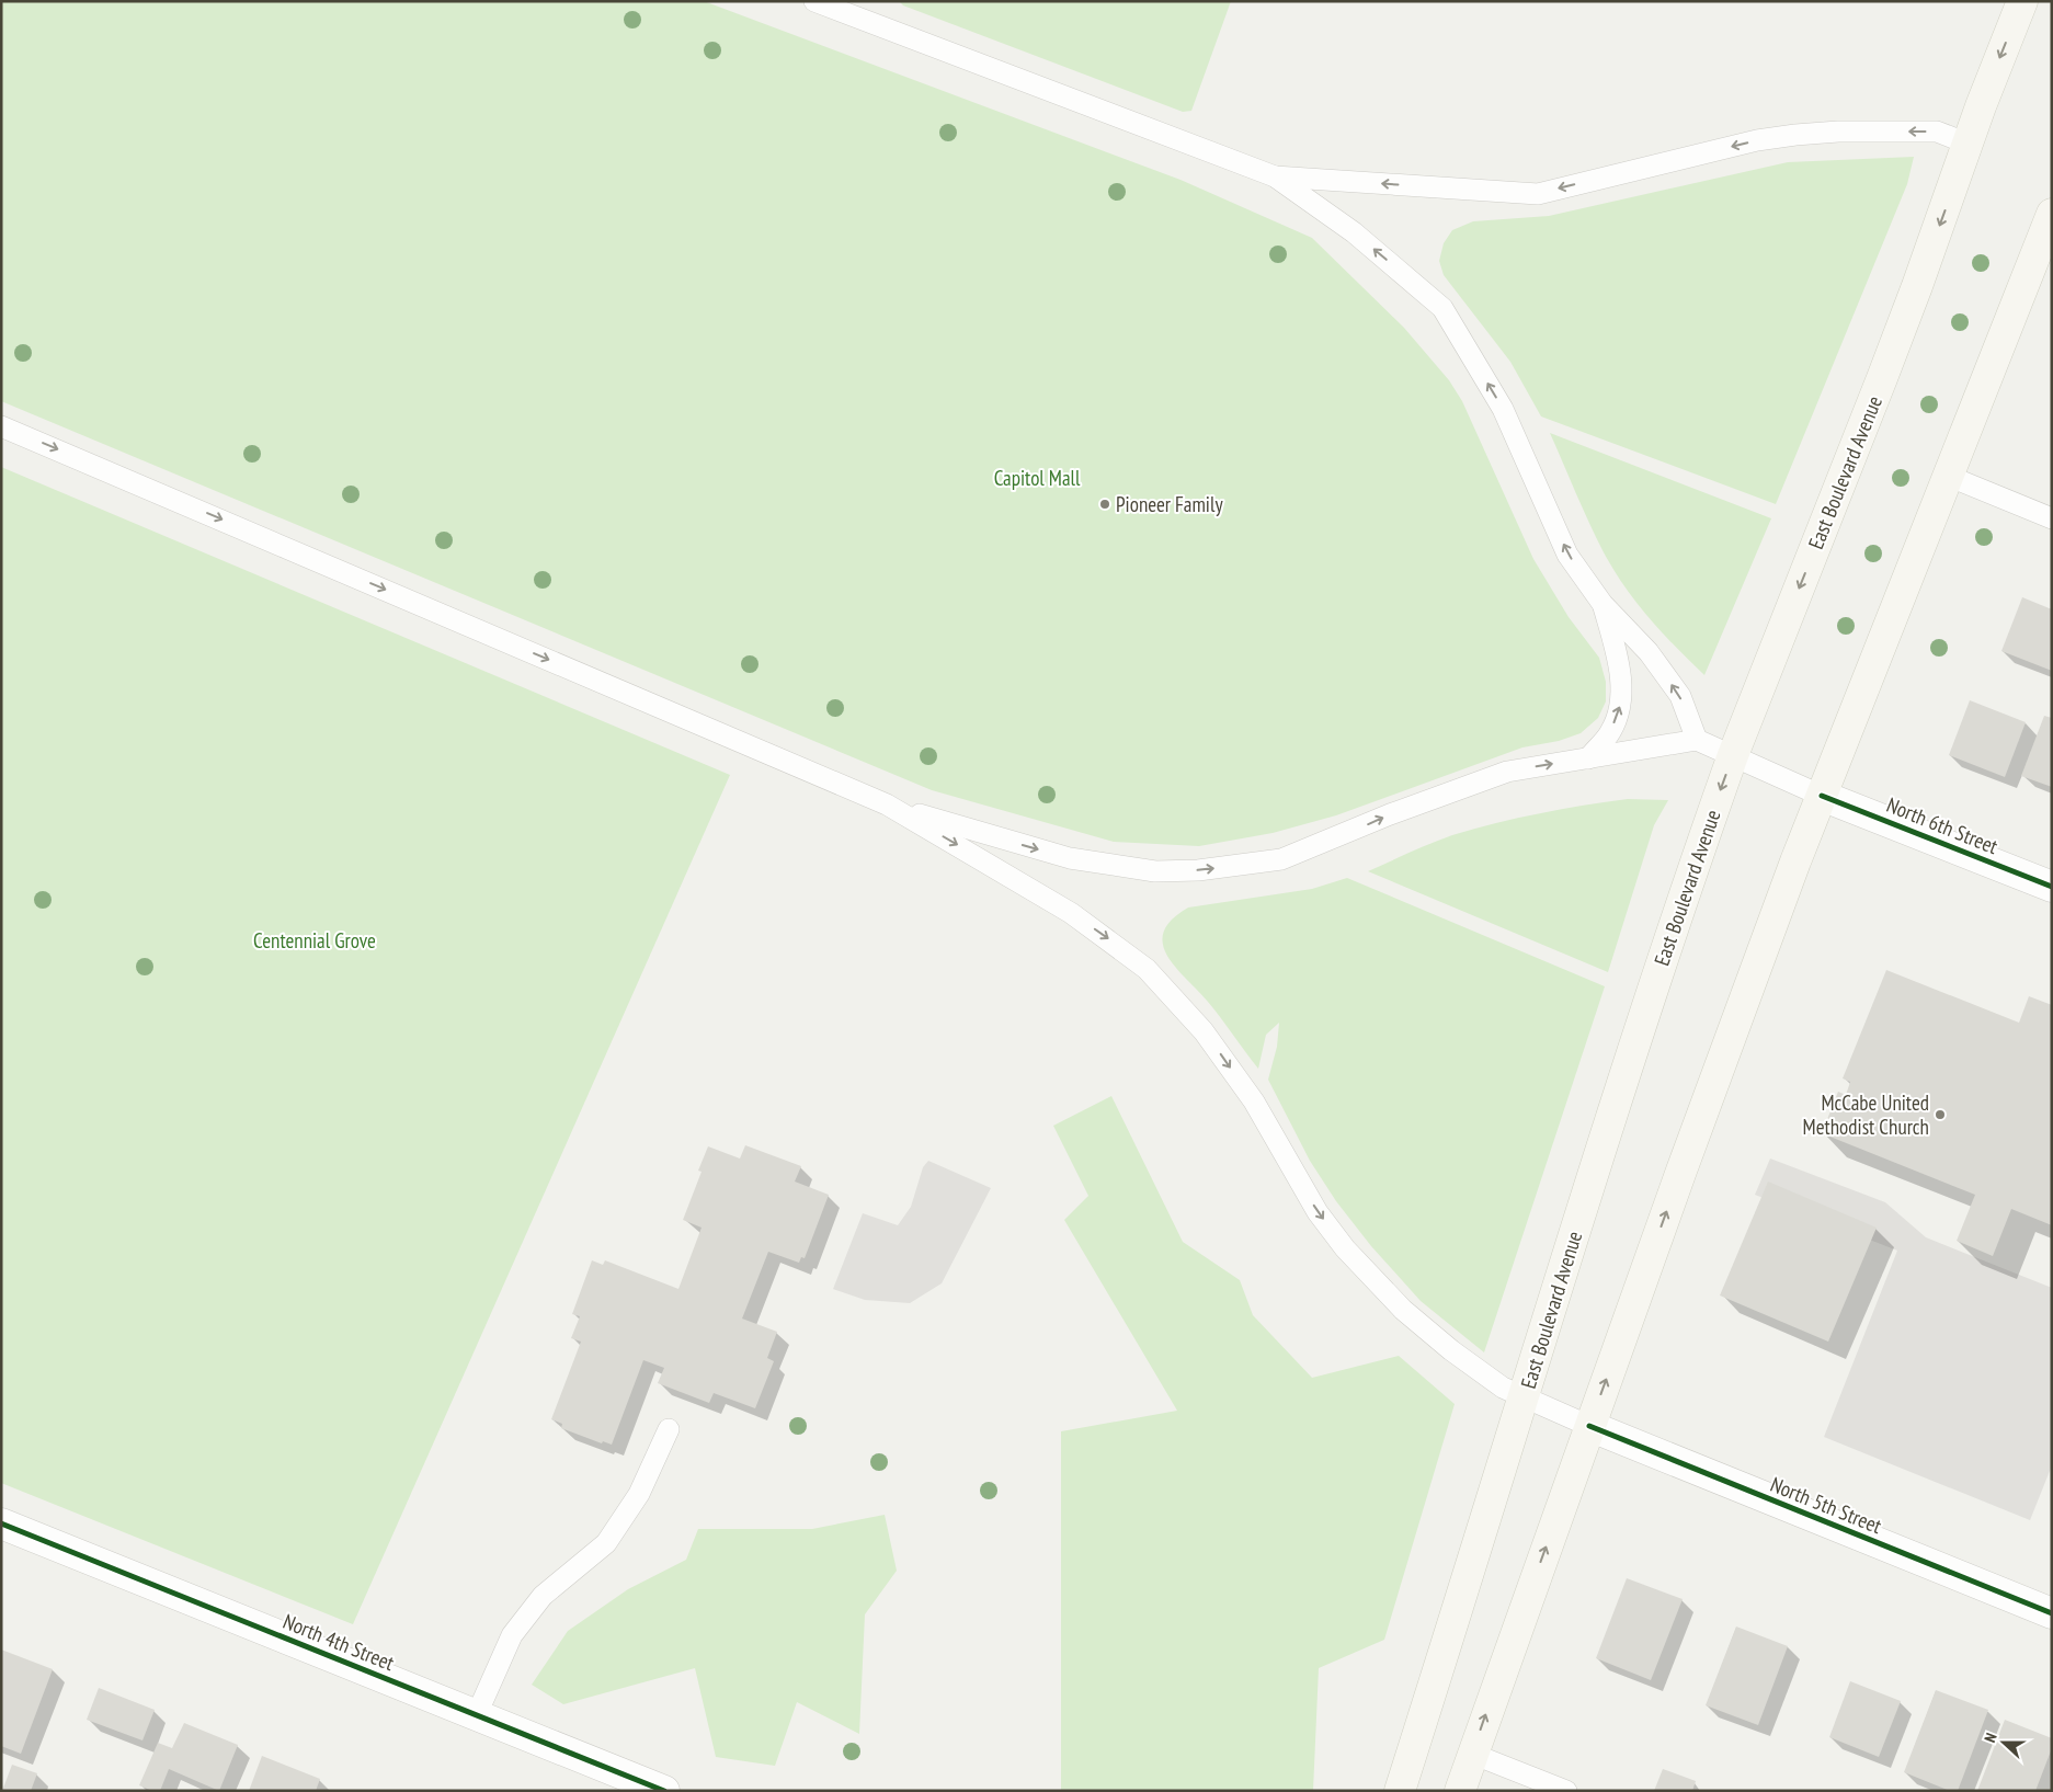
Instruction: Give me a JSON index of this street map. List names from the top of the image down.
{
  "streets": {
    "main road": ["East Boulevard Avenue"],
    "street": ["North 6th Street", "North 5th Street", "North 4th Street"]
  },
  "parks": ["Capitol Mall", "Centennial Grove"],
  "places": ["Pioneer Family", "McCabe United Methodist Church"],
  "north": "left"
}
